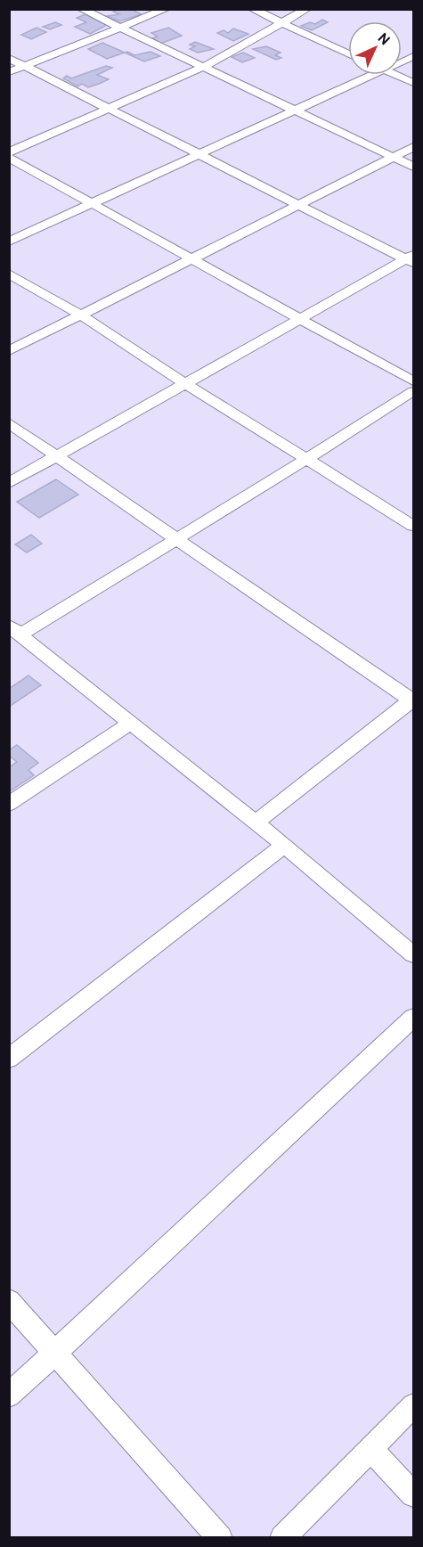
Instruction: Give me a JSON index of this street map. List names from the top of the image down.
{
  "north": "top right"
}
